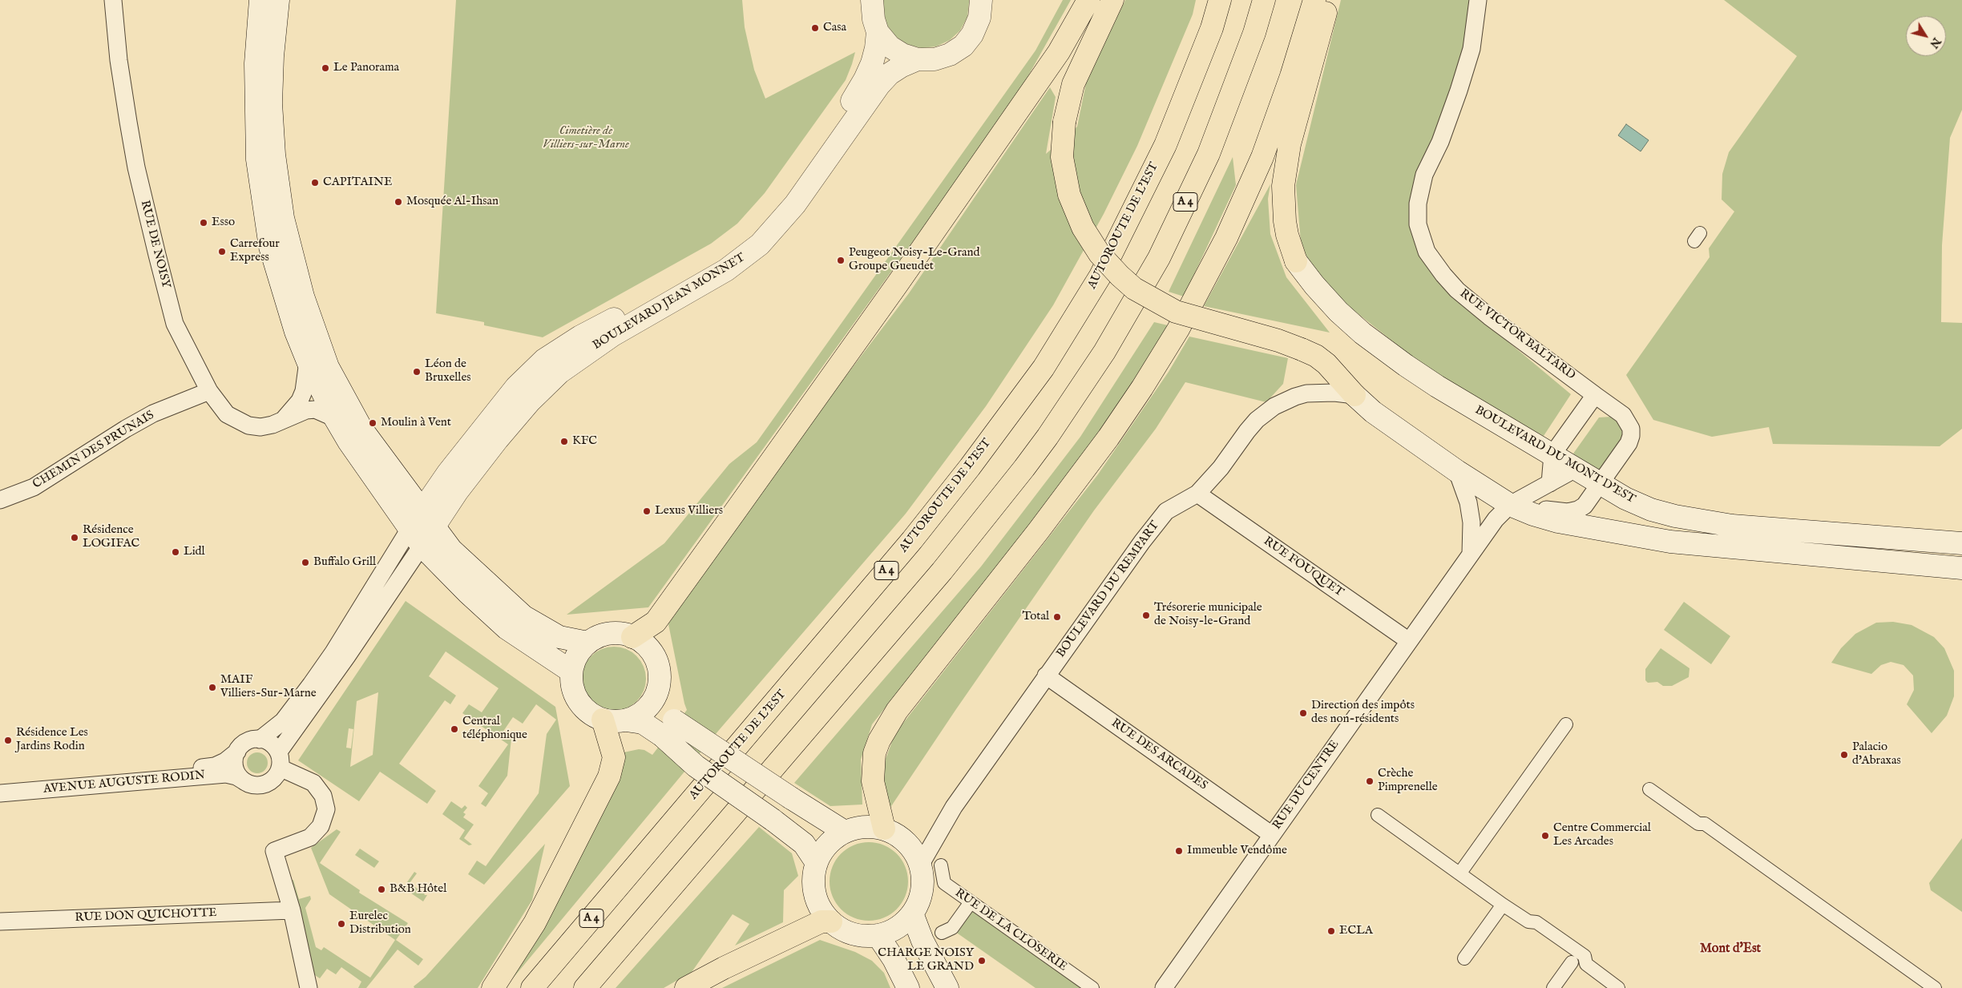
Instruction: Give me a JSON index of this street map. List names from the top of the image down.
{
  "streets": {
    "highway": ["A 4", "AUTOROUTE DE L’EST"],
    "main road": ["BOULEVARD JEAN MONNET", "BOULEVARD DU MONT D'EST"],
    "street": [
      "RUE DE NOISY",
      "RUE VICTOR BALTARD",
      "CHEMIN DES PRUNAIS",
      "RUE FOUQUET",
      "BOULEVARD DU REMPART",
      "RUE DES ARCADES",
      "AVENUE AUGUSTE RODIN",
      "RUE DU CENTRE",
      "RUE DON QUICHOTTE",
      "RUE DE LA CLOSERIE"
    ]
  },
  "crossings": [
    ["RUE DE NOISY", "CHEMIN DES PRUNAIS"],
    ["BOULEVARD DU MONT D'EST", "RUE DU CENTRE"],
    ["RUE FOUQUET", "BOULEVARD DU REMPART"],
    ["RUE FOUQUET", "RUE DU CENTRE"],
    ["BOULEVARD DU REMPART", "RUE DES ARCADES"],
    ["BOULEVARD DU REMPART", "RUE DE LA CLOSERIE"],
    ["RUE DES ARCADES", "RUE DU CENTRE"]
  ],
  "districts": ["Mont d'Est"],
  "parks": ["Cimetière de Villiers-sur-Marne"],
  "places": [
    "Casa",
    "Le Panorama",
    "CAPITAINE",
    "Mosquée Al-Ihsan",
    "Esso",
    "Carrefour Express",
    "Peugeot Noisy-Le-Grand Groupe Gueudet",
    "Léon de Bruxelles",
    "Moulin à Vent",
    "KFC",
    "Lexus Villiers",
    "Résidence LOGIFAC",
    "Lidl",
    "Buffalo Grill",
    "Trésorerie municipale de Noisy-le-Grand",
    "Total",
    "MAIF Villiers-Sur-Marne",
    "Direction des impôts des non-résidents",
    "Central téléphonique",
    "Résidence Les Jardins Rodin",
    "Palacio d'Abraxas",
    "Crèche Pimprenelle",
    "Centre Commercial Les Arcades",
    "Immeuble Vendôme",
    "B&B Hôtel",
    "Eurelec Distribution",
    "ECLA",
    "CHARGE NOISY LE GRAND"
  ],
  "north": "bottom right"
}
